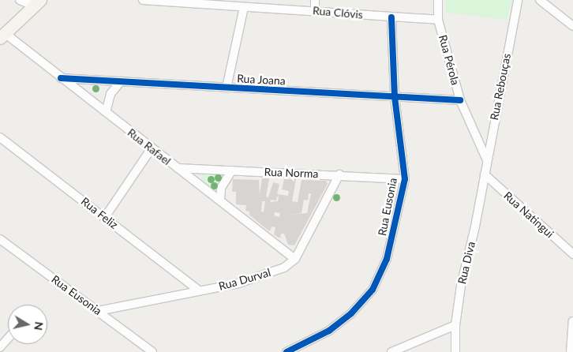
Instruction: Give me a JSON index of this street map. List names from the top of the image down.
{
  "streets": {
    "street": [
      "Rua Clóvis",
      "Rua Pérola",
      "Rua Joana",
      "Rua Rebouças",
      "Rua Rafael",
      "Rua Norma",
      "Rua Eusonia",
      "Rua Feliz",
      "Rua Natingui",
      "Rua Diva",
      "Rua Durval"
    ]
  },
  "crossings": [
    ["Rua Clóvis", "Rua Pérola"],
    ["Rua Clóvis", "Rua Eusonia"],
    ["Rua Pérola", "Rua Joana"],
    ["Rua Pérola", "Rua Rebouças"],
    ["Rua Joana", "Rua Rafael"],
    ["Rua Joana", "Rua Eusonia"],
    ["Rua Rebouças", "Rua Natingui"],
    ["Rua Rebouças", "Rua Diva"],
    ["Rua Rafael", "Rua Norma"],
    ["Rua Rafael", "Rua Durval"],
    ["Rua Norma", "Rua Eusonia"],
    ["Rua Norma", "Rua Durval"],
    ["Rua Eusonia", "Rua Durval"],
    ["Rua Feliz", "Rua Durval"],
    ["Rua Natingui", "Rua Diva"]
  ],
  "north": "right"
}
